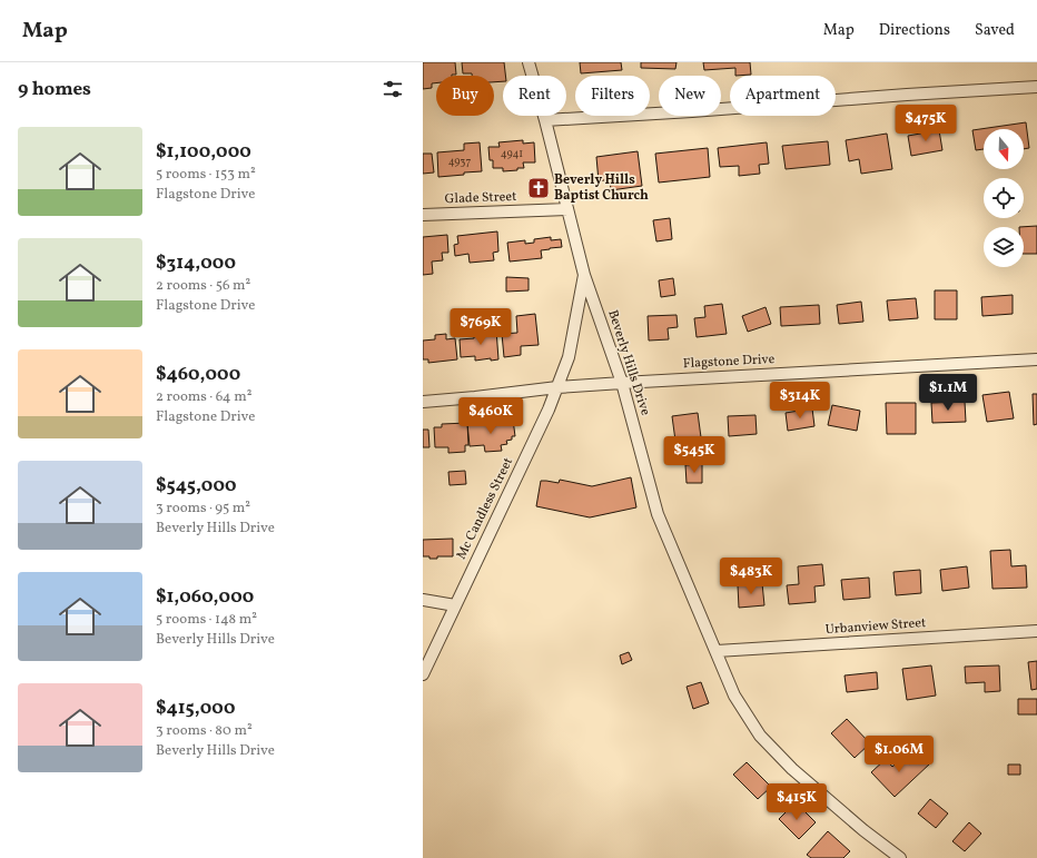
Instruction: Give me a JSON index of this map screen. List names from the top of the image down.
{
  "streets": {
    "street": [
      "Glade Street",
      "Flagstone Drive",
      "Beverly Hills Drive",
      "Mc Candless Street",
      "Urbanview Street"
    ]
  },
  "crossings": [
    ["Glade Street", "Beverly Hills Drive"],
    ["Flagstone Drive", "Beverly Hills Drive"],
    ["Flagstone Drive", "Mc Candless Street"],
    ["Beverly Hills Drive", "Mc Candless Street"],
    ["Beverly Hills Drive", "Urbanview Street"]
  ],
  "places": {
    "church": ["Beverly Hills Baptist Church"]
  },
  "house_numbers": ["4941", "4937"],
  "north": "bottom",
  "page": {
    "header": "Map",
    "nav": ["Map", "Directions", "Saved"],
    "heading": "9 homes",
    "chip": [
      "Buy",
      "Rent",
      "Filters",
      "New",
      "Apartment"
    ],
    "price": [
      "$475K",
      "$769K",
      "$1.1M",
      "$314K",
      "$460K",
      "$545K",
      "$483K",
      "$1.06M",
      "$415K"
    ],
    "list": [
      {
        "name": "$1,100,000",
        "note": "5 rooms · 153 m² · Flagstone Drive"
      },
      {
        "name": "$314,000",
        "note": "2 rooms · 56 m² · Flagstone Drive"
      },
      {
        "name": "$460,000",
        "note": "2 rooms · 64 m² · Flagstone Drive"
      },
      {
        "name": "$545,000",
        "note": "3 rooms · 95 m² · Beverly Hills Drive"
      },
      {
        "name": "$1,060,000",
        "note": "5 rooms · 148 m² · Beverly Hills Drive"
      },
      {
        "name": "$415,000",
        "note": "3 rooms · 80 m² · Beverly Hills Drive"
      }
    ]
  }
}
